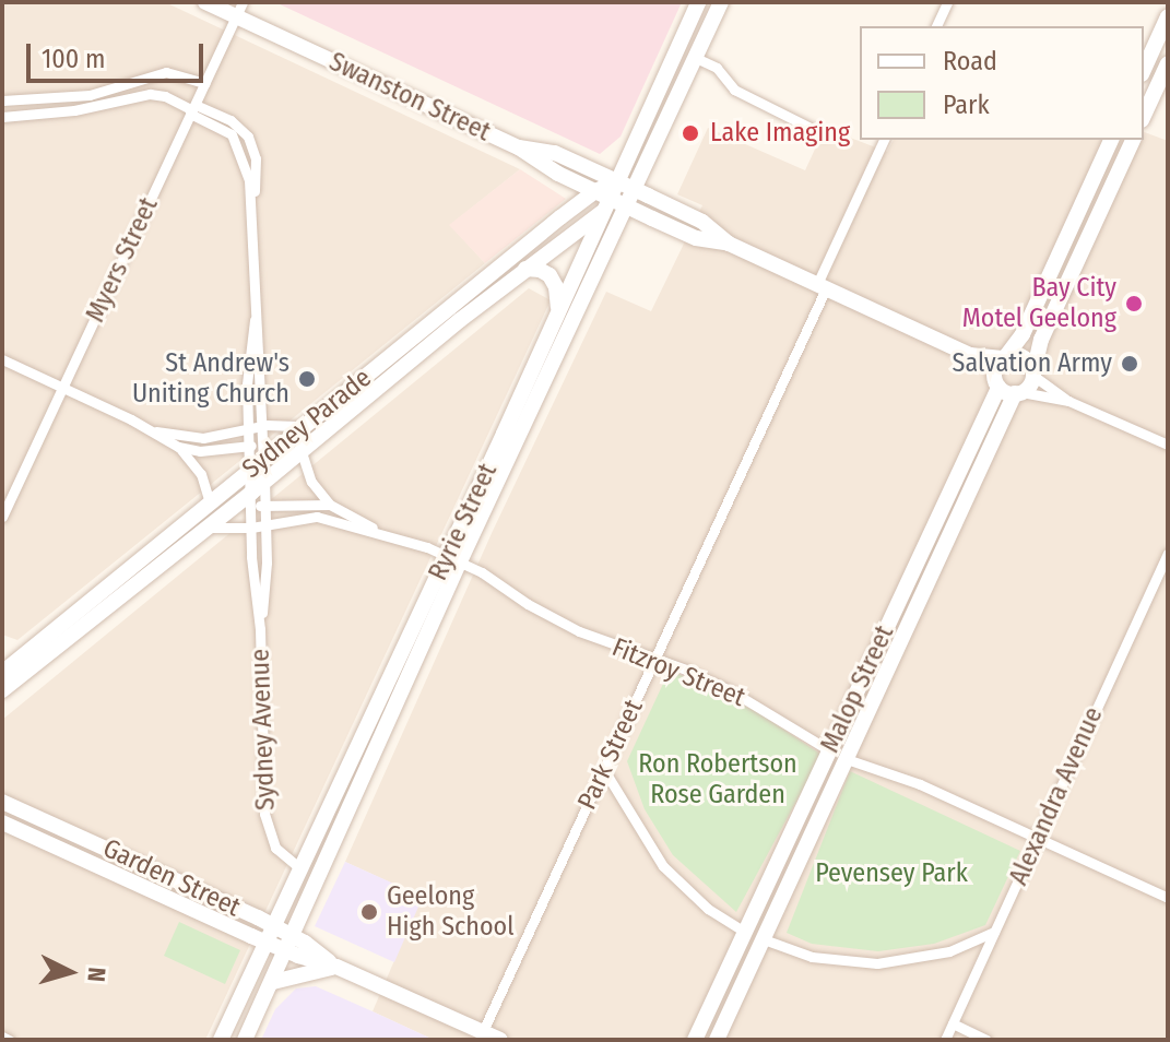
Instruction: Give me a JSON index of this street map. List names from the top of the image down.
{
  "streets": {
    "street": [
      "Swanston Street",
      "Myers Street",
      "Sydney Parade",
      "Ryrie Street",
      "Fitzroy Street",
      "Malop Street",
      "Sydney Avenue",
      "Park Street",
      "Alexandra Avenue",
      "Garden Street"
    ]
  },
  "crossings": [
    ["Swanston Street", "Myers Street"],
    ["Swanston Street", "Sydney Parade"],
    ["Swanston Street", "Ryrie Street"],
    ["Swanston Street", "Malop Street"],
    ["Swanston Street", "Park Street"],
    ["Sydney Parade", "Ryrie Street"],
    ["Sydney Parade", "Fitzroy Street"],
    ["Sydney Parade", "Sydney Avenue"],
    ["Ryrie Street", "Fitzroy Street"],
    ["Ryrie Street", "Sydney Avenue"],
    ["Ryrie Street", "Garden Street"],
    ["Fitzroy Street", "Malop Street"],
    ["Fitzroy Street", "Sydney Avenue"],
    ["Fitzroy Street", "Park Street"],
    ["Fitzroy Street", "Alexandra Avenue"],
    ["Park Street", "Garden Street"]
  ],
  "parks": ["Ron Robertson Rose Garden", "Pevensey Park"],
  "places": [
    "Lake Imaging",
    "Bay City Motel Geelong",
    "Salvation Army",
    "St Andrew's Uniting Church",
    "Geelong High School"
  ],
  "legend": ["Road", "Park"],
  "scale_bar": "100 m",
  "north": "right"
}
